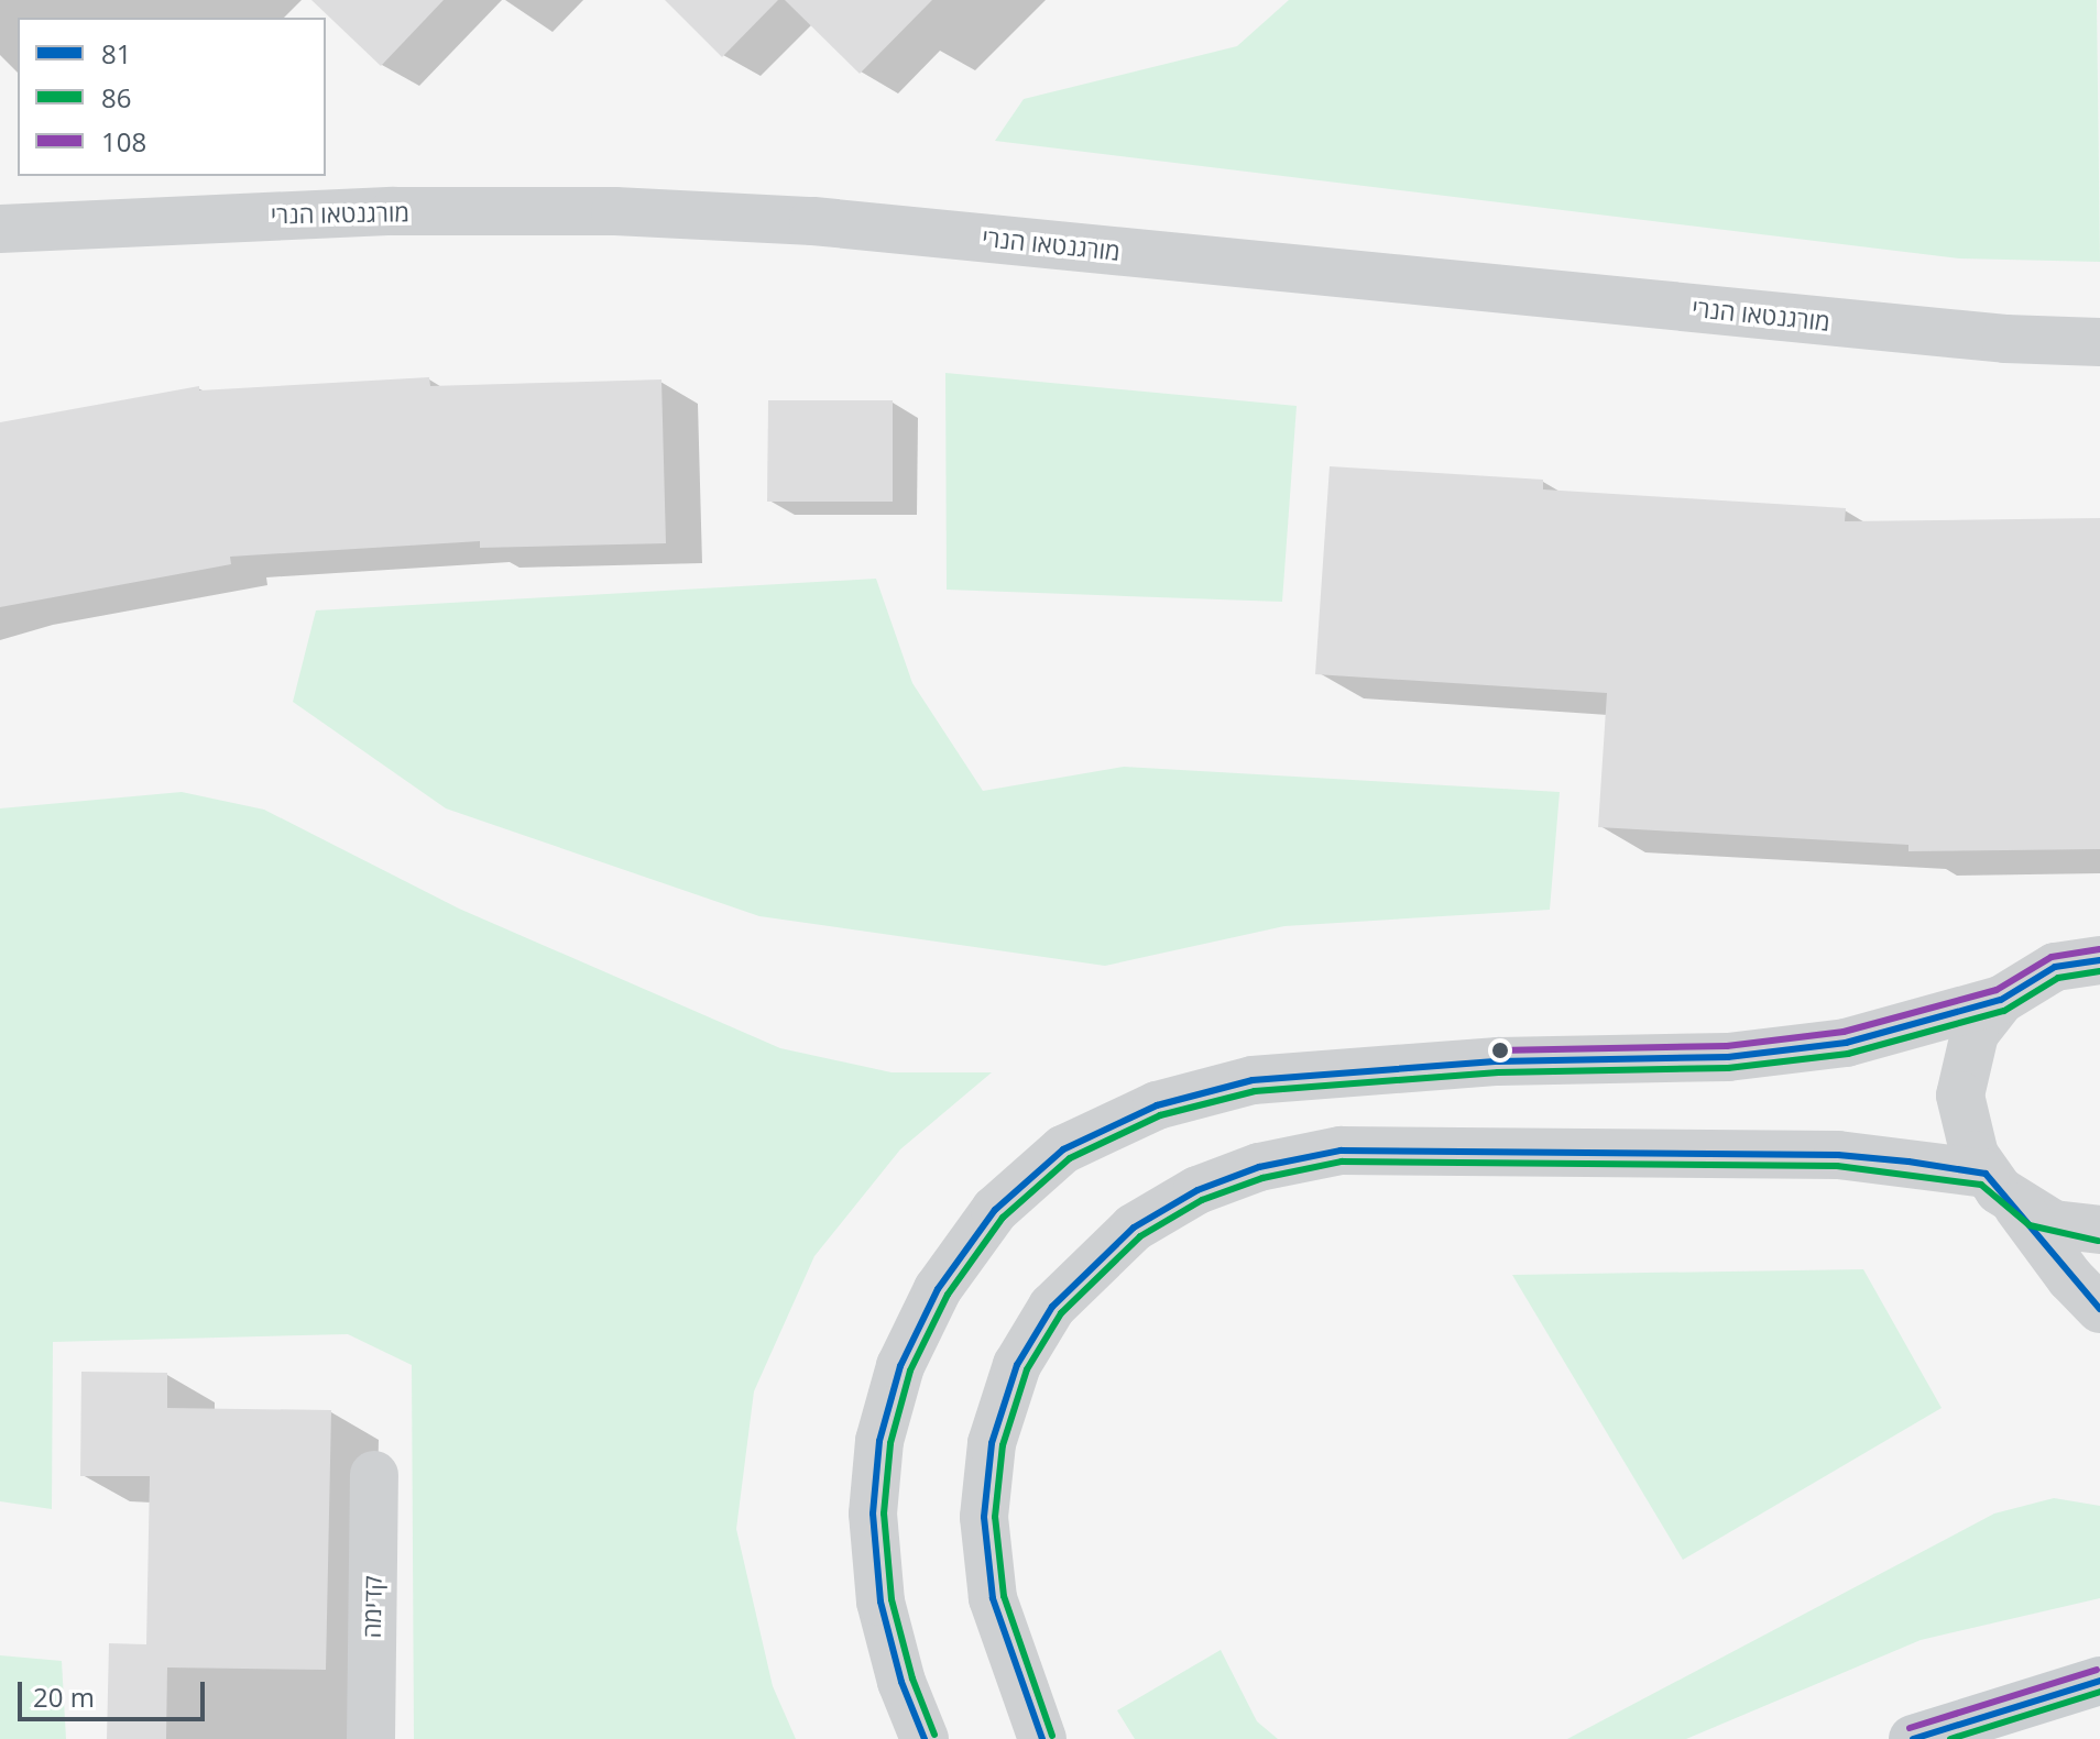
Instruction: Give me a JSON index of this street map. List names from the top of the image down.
{
  "streets": {
    "street": ["מורגנטאו הנרי", "קדימה"]
  },
  "lines": ["transit line 108", "transit line 81", "transit line 86"],
  "legend": ["81", "86", "108"],
  "scale_bar": "20 m"
}
